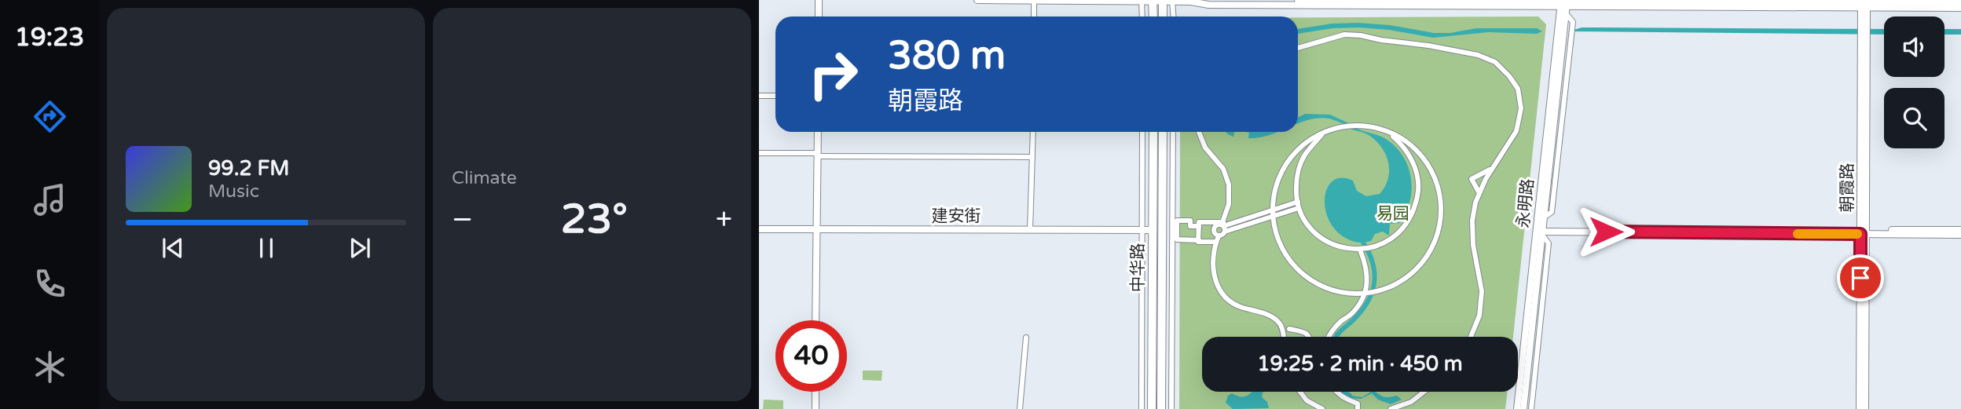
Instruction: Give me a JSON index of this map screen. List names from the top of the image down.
{
  "streets": {
    "highway": ["中华路"],
    "street": ["朝霞路", "永明路", "建安街"]
  },
  "crossings": [
    ["建安街", "中华路"]
  ],
  "parks": ["易园"],
  "page": {
    "tabs": "19:23",
    "tile": "Climate",
    "turn": ["380 m", "朝霞路"],
    "song": ["99.2 FM", "Music"],
    "heat": ["−", "23°", "+"],
    "limit": "40",
    "trip": "19:25 · 2 min · 450 m"
  }
}
